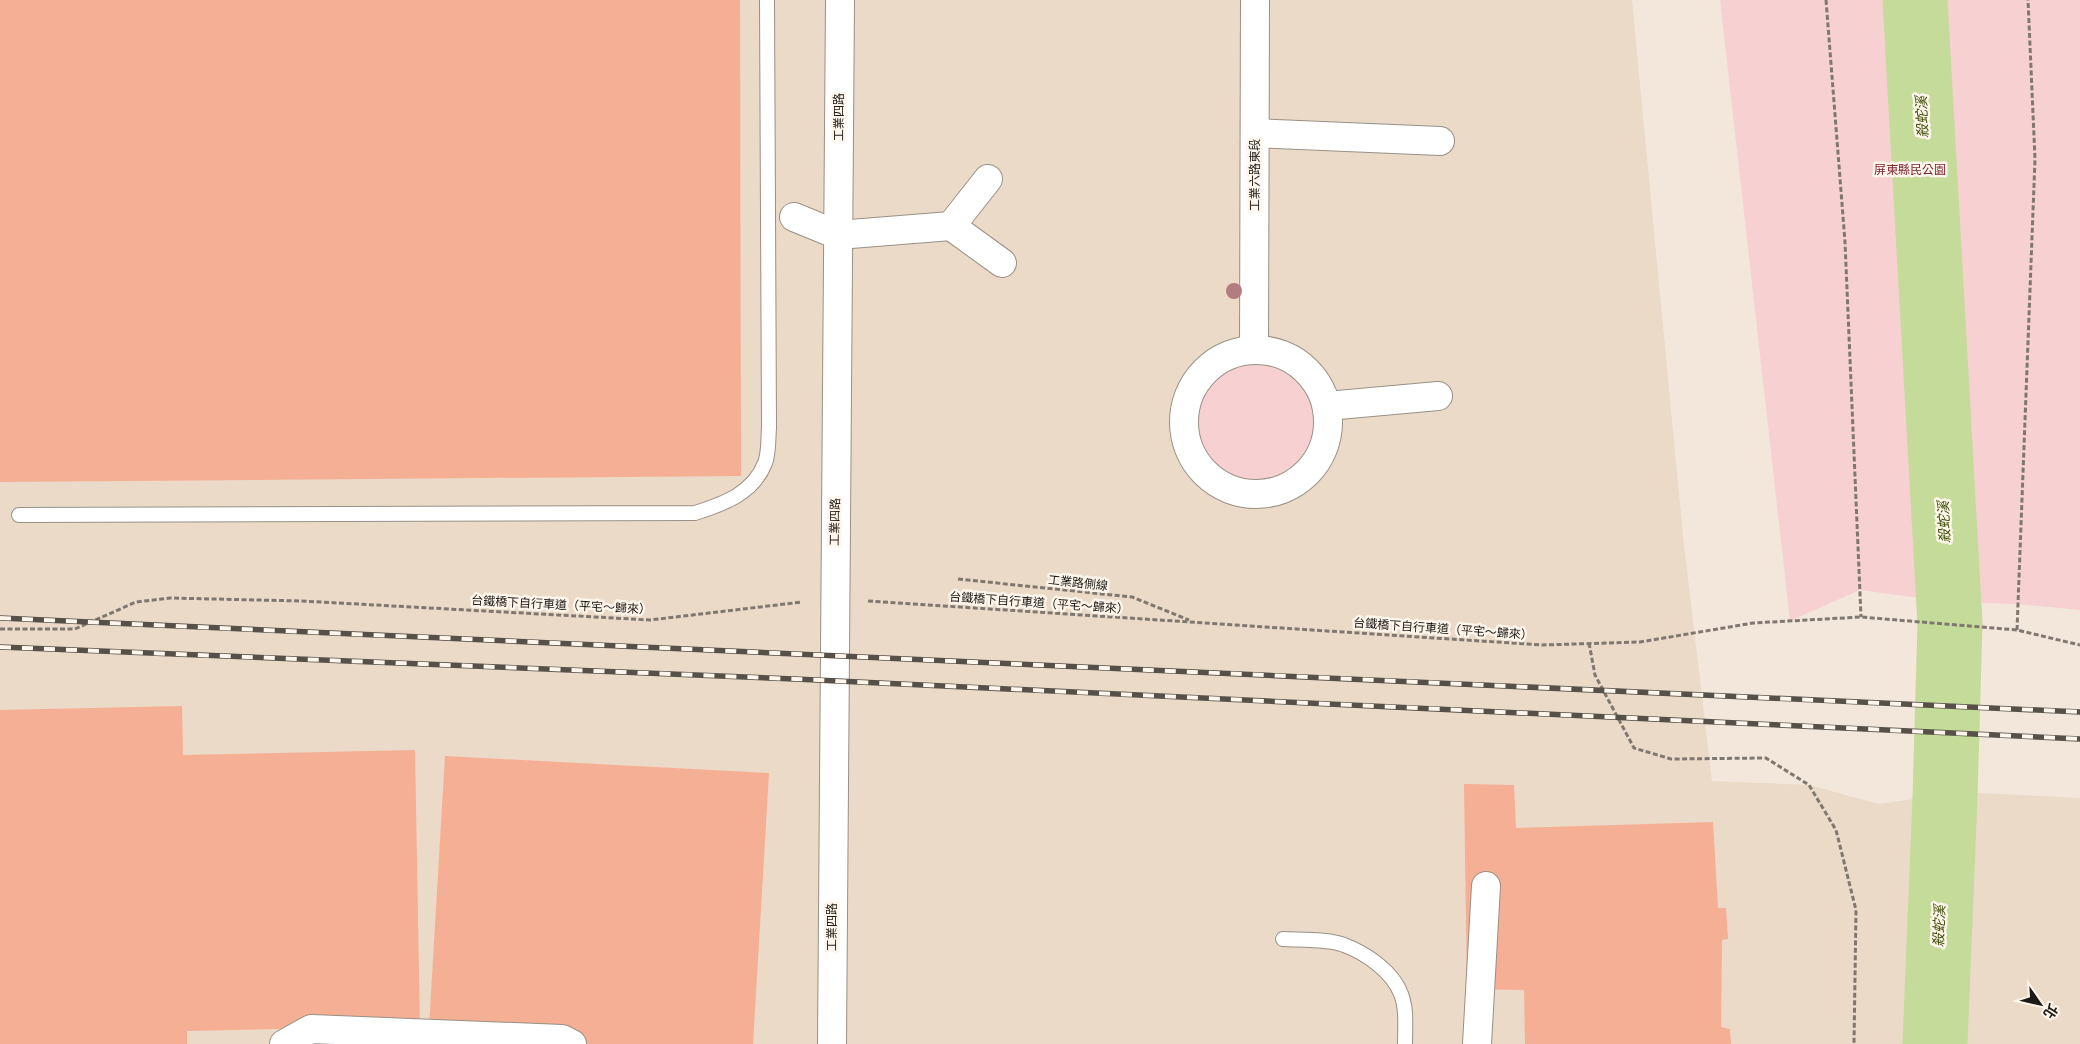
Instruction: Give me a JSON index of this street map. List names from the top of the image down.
{
  "streets": {
    "street": ["工業四路", "工業六路東段"],
    "path": ["工業路側線", "台鐵橋下自行車道（平宅～歸來）"]
  },
  "crossings": [
    ["工業四路", "台鐵橋下自行車道（平宅～歸來）"],
    ["工業路側線", "台鐵橋下自行車道（平宅～歸來）"]
  ],
  "water": ["殺蛇溪"],
  "parks": ["屏東縣民公園"],
  "north": "bottom right"
}
